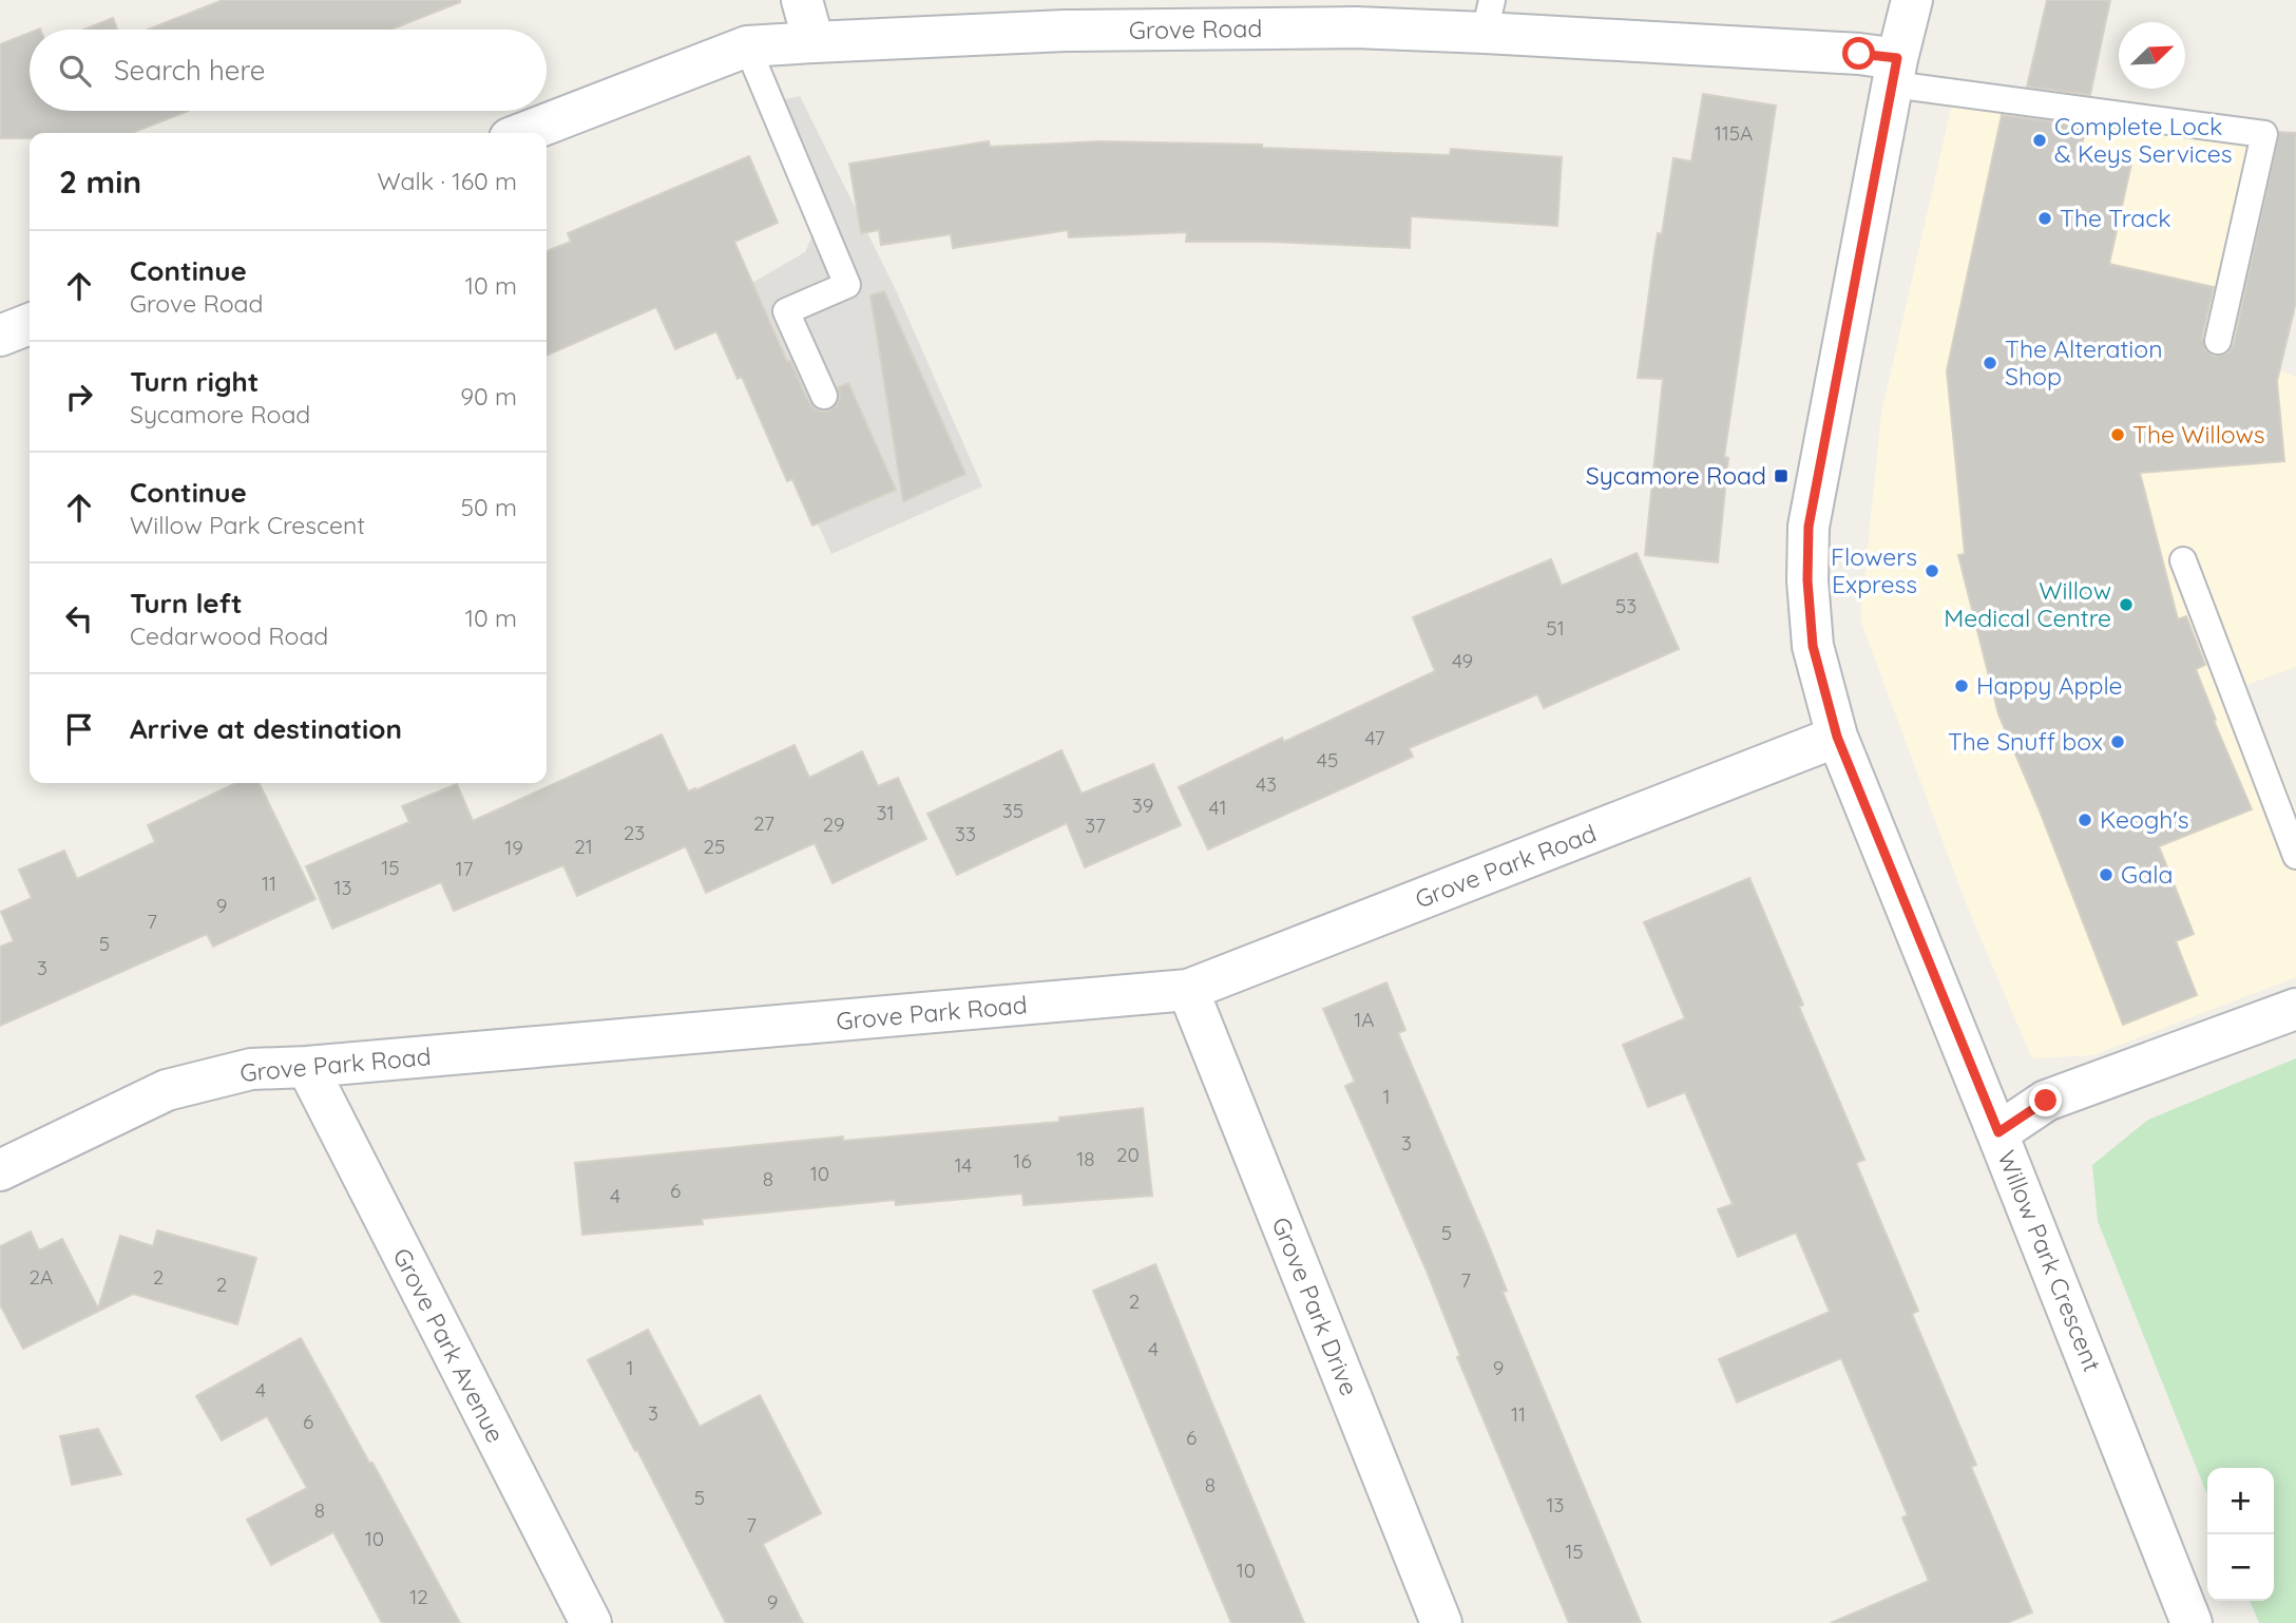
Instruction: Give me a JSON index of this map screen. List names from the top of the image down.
{
  "streets": {
    "street": [
      "Grove Road",
      "Grove Park Road",
      "Willow Park Crescent",
      "Grove Park Drive",
      "Grove Park Avenue"
    ]
  },
  "crossings": [
    ["Grove Park Road", "Willow Park Crescent"],
    ["Grove Park Road", "Grove Park Drive"],
    ["Grove Park Road", "Grove Park Avenue"]
  ],
  "places": {
    "other": [
      "Complete Lock & Keys Services",
      "The Track",
      "The Alteration Shop",
      "The Willows",
      "Flowers Express",
      "Willow Medical Centre",
      "Happy Apple",
      "The Snuff box",
      "Keogh's",
      "Gala"
    ],
    "transit": ["Sycamore Road"]
  },
  "house_numbers": [
    "115A",
    "53",
    "51",
    "49",
    "47",
    "45",
    "43",
    "39",
    "41",
    "35",
    "31",
    "27",
    "29",
    "37",
    "23",
    "33",
    "21",
    "25",
    "19",
    "15",
    "17",
    "11",
    "13",
    "9",
    "7",
    "5",
    "3",
    "1A",
    "1",
    "3",
    "20",
    "18",
    "16",
    "14",
    "10",
    "8",
    "6",
    "4",
    "5",
    "2A",
    "2",
    "7",
    "2",
    "2",
    "4",
    "1",
    "9",
    "4",
    "3",
    "11",
    "6",
    "6",
    "8",
    "5",
    "13",
    "8",
    "7",
    "10",
    "15",
    "10",
    "12",
    "9"
  ],
  "north": "top right",
  "page": {
    "search": "Search here",
    "heading": ["2 min", "Walk · 160 m"],
    "list": [
      ["Continue", "Grove Road", "10 m"],
      ["Turn right", "Sycamore Road", "90 m"],
      ["Continue", "Willow Park Crescent", "50 m"],
      ["Turn left", "Cedarwood Road", "10 m"],
      "Arrive at destination"
    ],
    "map_buttons": ["+", "−"]
  }
}
